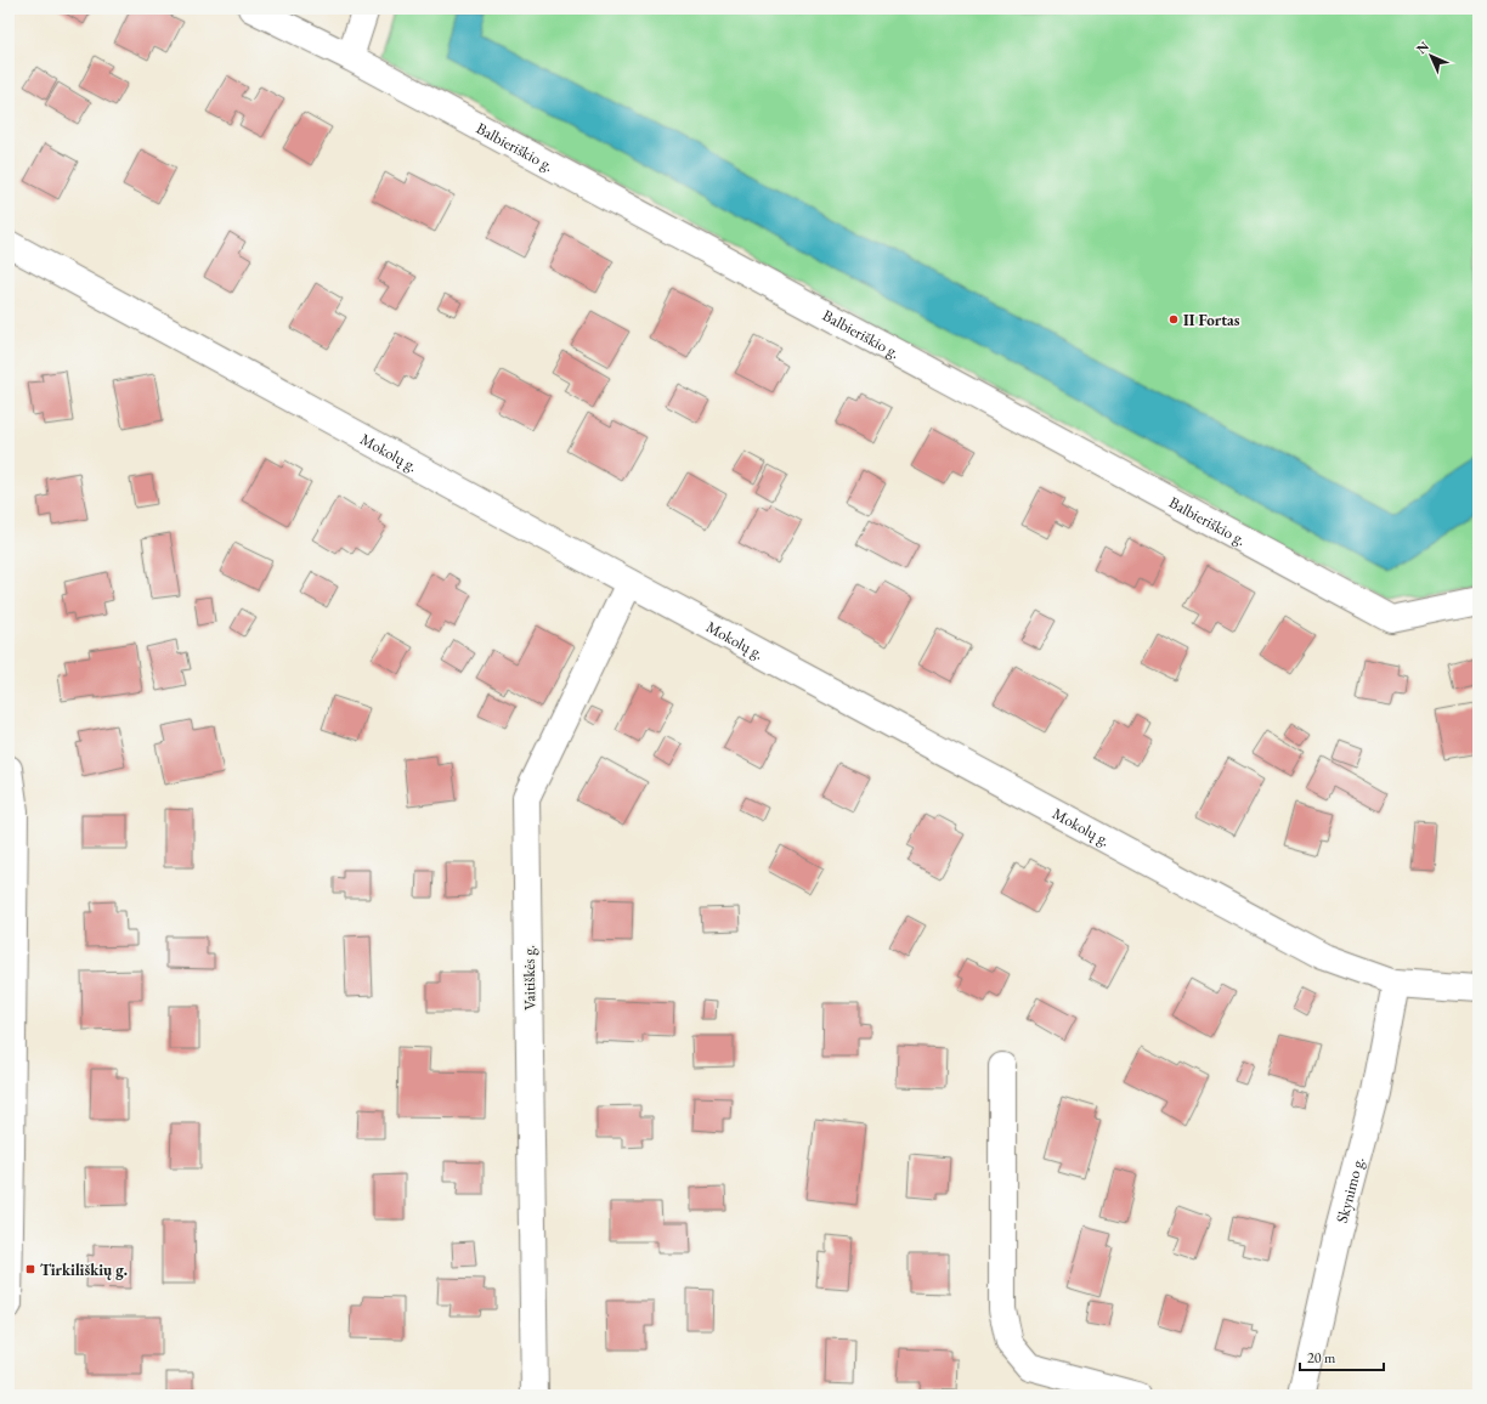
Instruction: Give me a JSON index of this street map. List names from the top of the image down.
{
  "streets": {
    "street": [
      "Balbieriškio g.",
      "Mokolų g.",
      "Vaitiškės g.",
      "Skynimo g."
    ]
  },
  "crossings": [
    ["Mokolų g.", "Vaitiškės g."],
    ["Mokolų g.", "Skynimo g."]
  ],
  "places": {
    "other": ["II Fortas"],
    "transit": ["Tirkiliškių g."]
  },
  "scale_bar": "20 m",
  "north": "top left"
}
